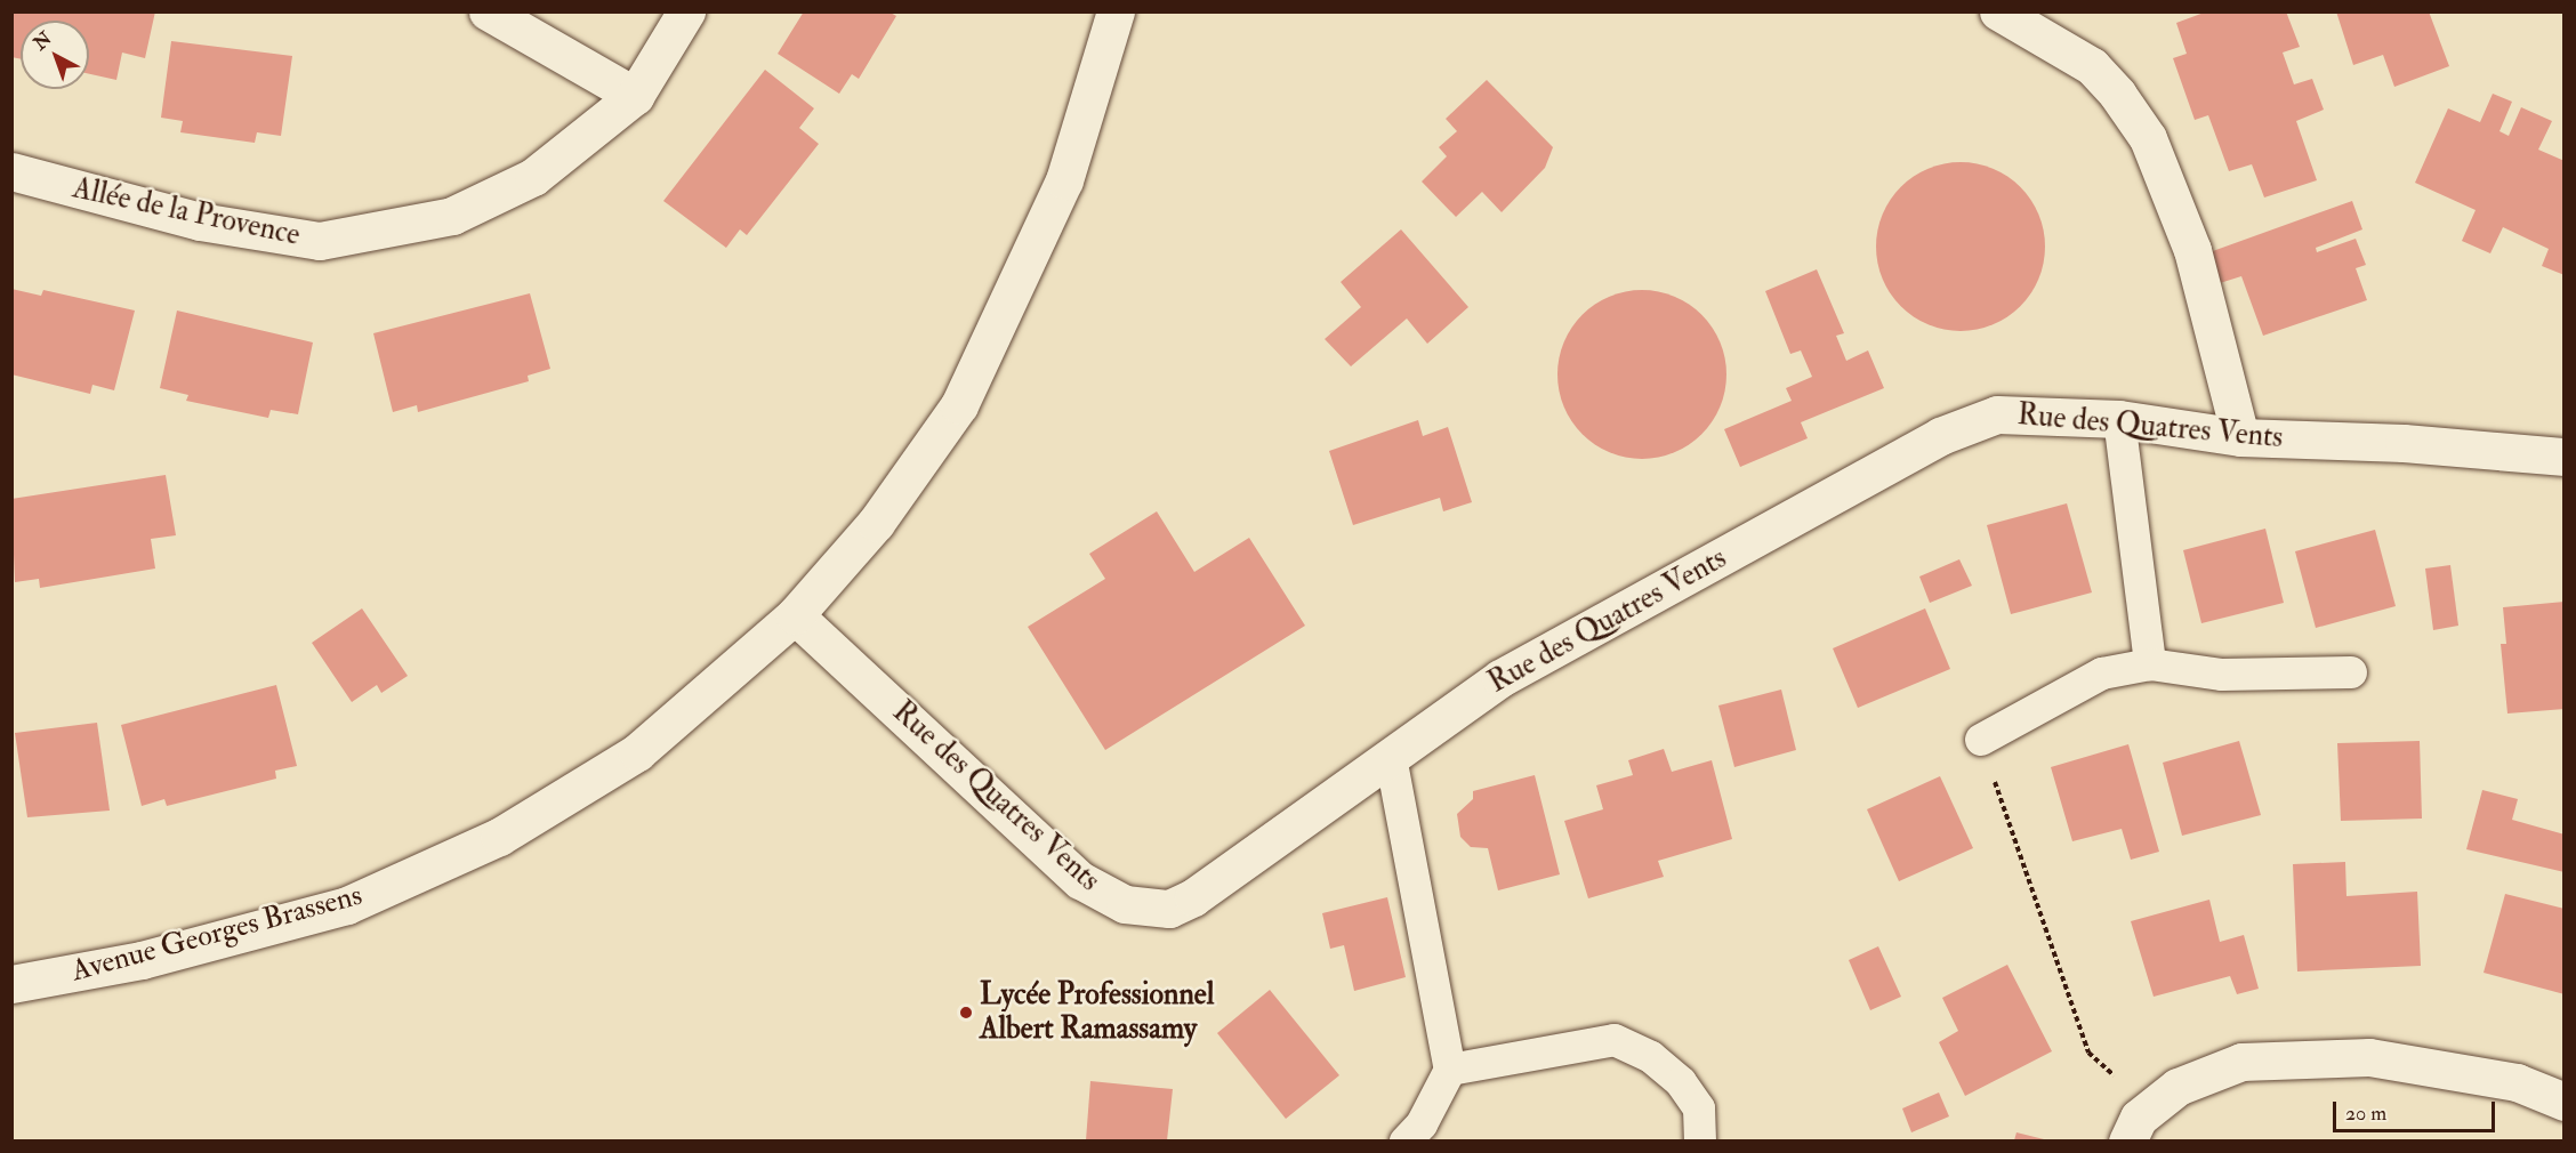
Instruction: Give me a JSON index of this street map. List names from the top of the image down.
{
  "streets": {
    "street": ["Allée de la Provence", "Rue des Quatres Vents", "Avenue Georges Brassens"]
  },
  "crossings": [
    ["Rue des Quatres Vents", "Avenue Georges Brassens"]
  ],
  "places": ["Lycée Professionnel Albert Ramassamy"],
  "scale_bar": "20 m",
  "north": "top left"
}
